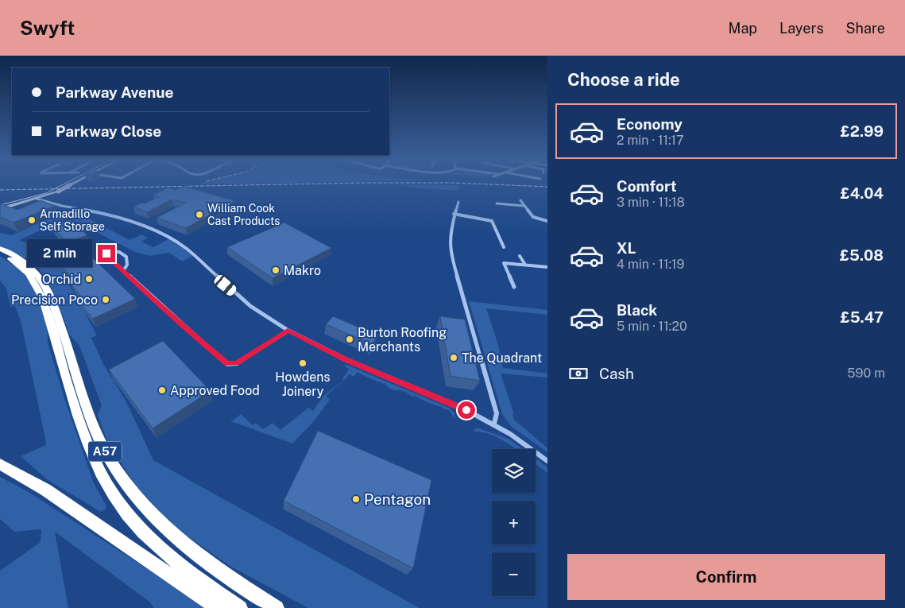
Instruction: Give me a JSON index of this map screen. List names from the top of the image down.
{
  "streets": {
    "highway": ["A57"]
  },
  "places": [
    "William Cook Cast Products",
    "Armadillo Self Storage",
    "Makro",
    "Orchid",
    "Precision Poco",
    "Burton Roofing Merchants",
    "The Quadrant",
    "Howdens Joinery",
    "Approved Food",
    "Pentagon"
  ],
  "page": {
    "header": "Swyft",
    "nav": ["Map", "Layers", "Share"],
    "heading": "Choose a ride",
    "banner": ["Parkway Avenue", "Parkway Close"],
    "list": [
      {
        "name": "Economy",
        "note": "2 min · 11:17",
        "value": "£2.99"
      },
      {
        "name": "Comfort",
        "note": "3 min · 11:18",
        "value": "£4.04"
      },
      {
        "name": "XL",
        "note": "4 min · 11:19",
        "value": "£5.08"
      },
      {
        "name": "Black",
        "note": "5 min · 11:20",
        "value": "£5.47"
      }
    ],
    "bubble": "2 min",
    "pay": ["Cash", "590 m"],
    "map_buttons": ["+", "−"],
    "buttons": "Confirm"
  }
}
